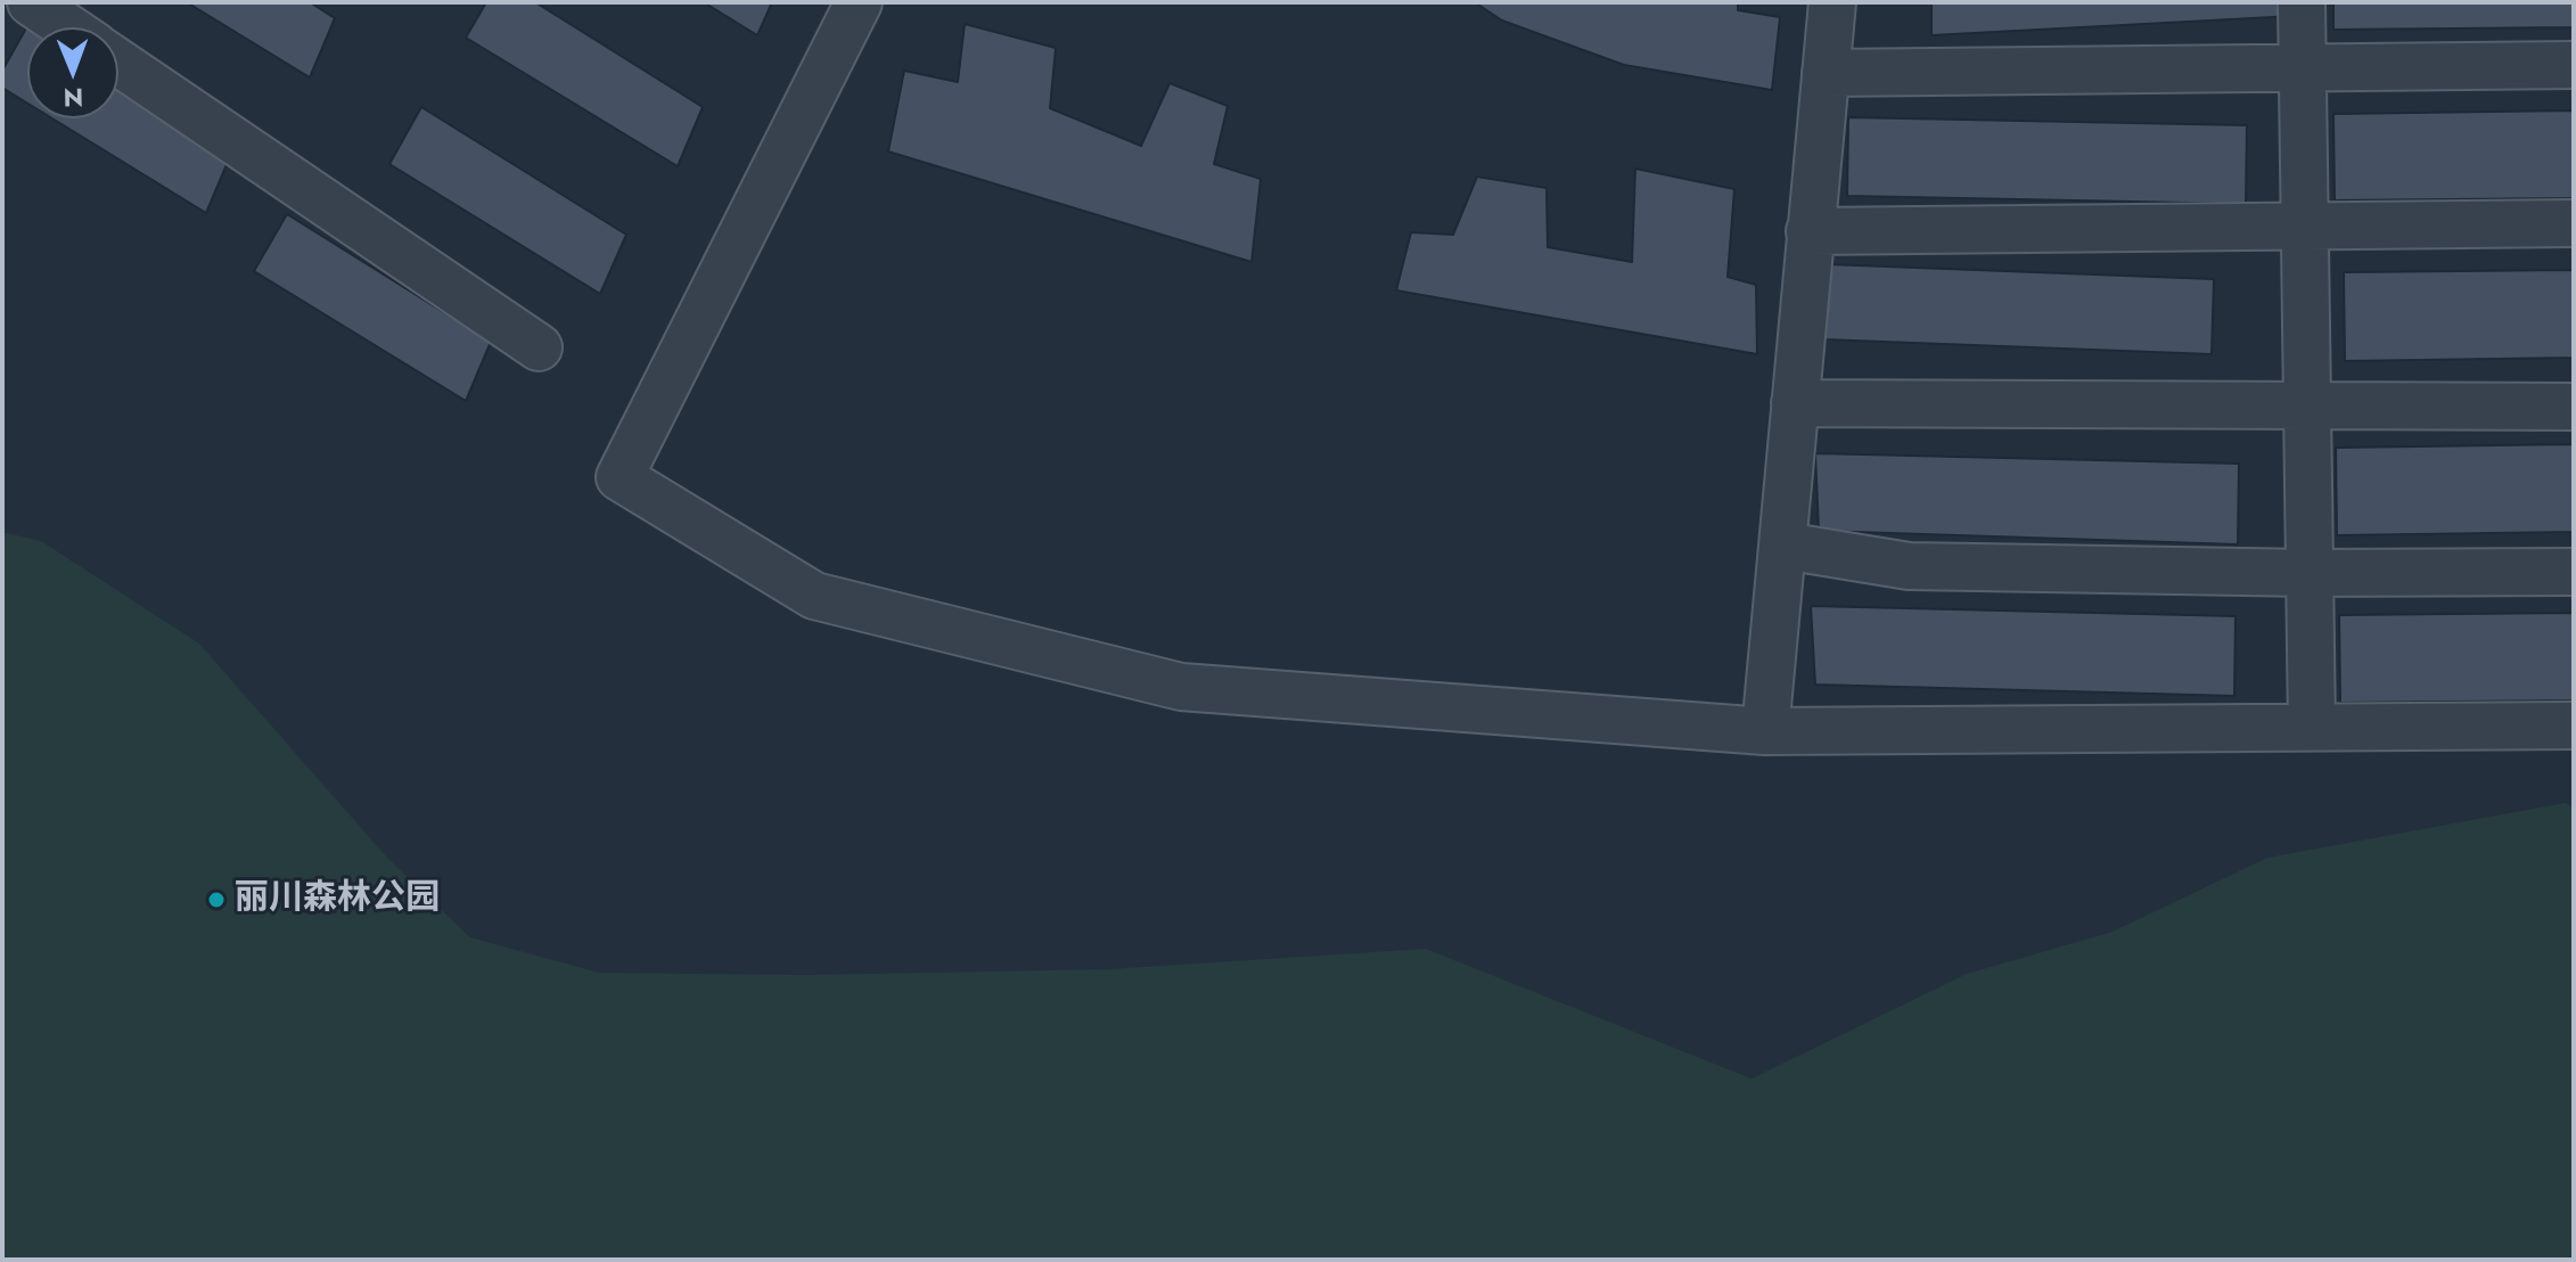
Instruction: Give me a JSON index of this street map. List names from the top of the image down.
{
  "places": ["丽川森林公园"],
  "north": "bottom"
}
